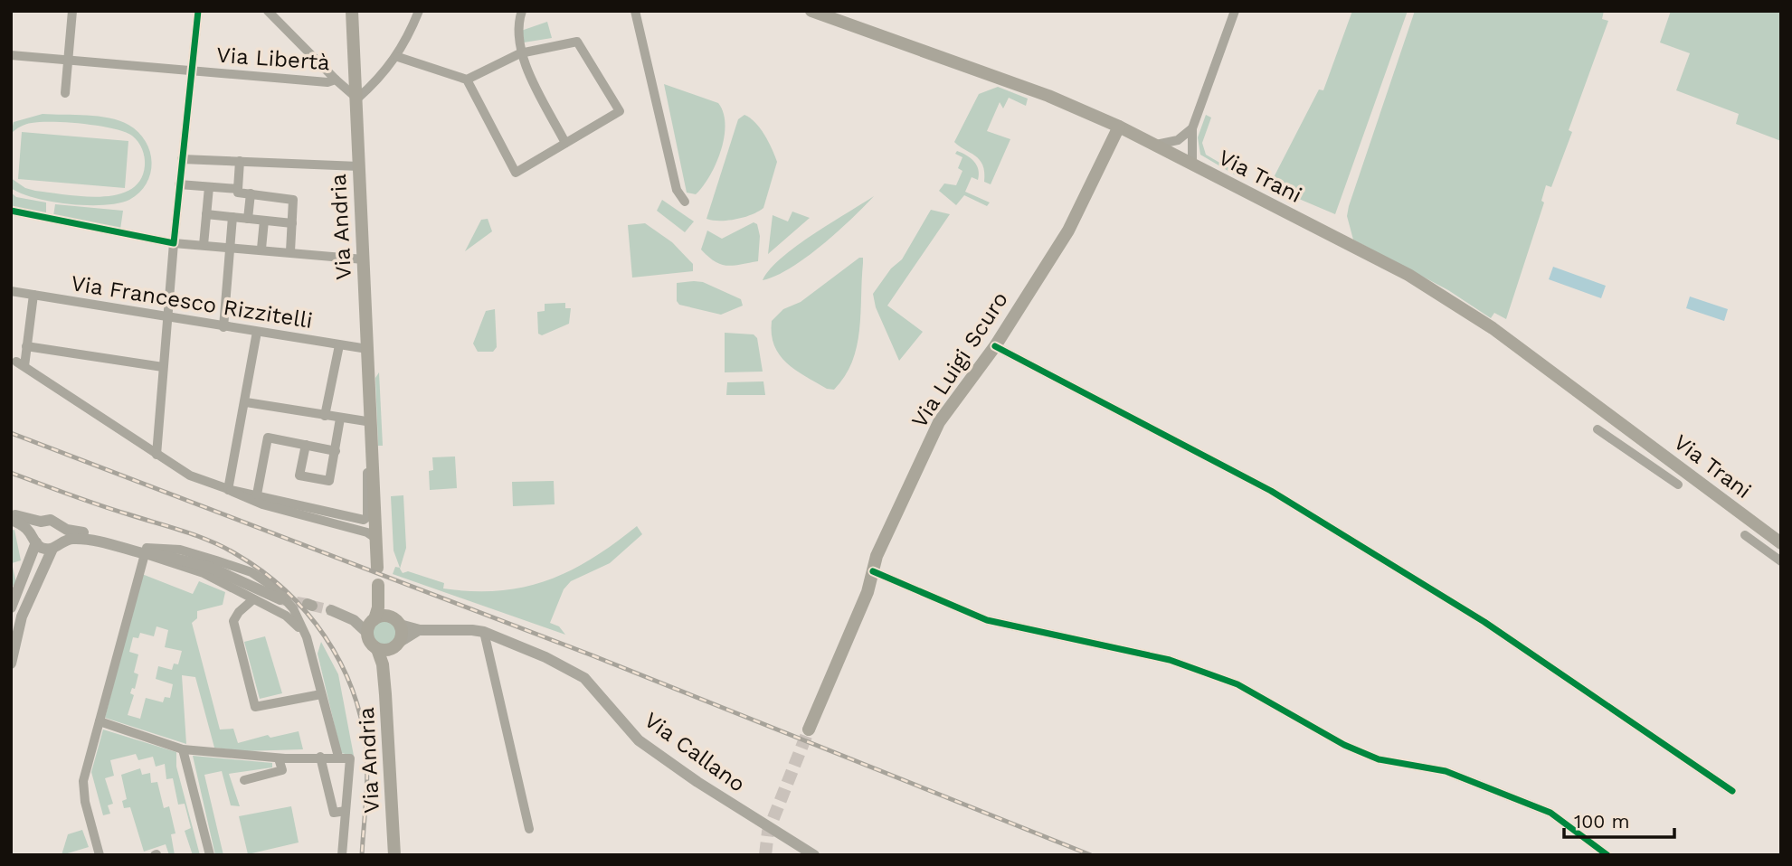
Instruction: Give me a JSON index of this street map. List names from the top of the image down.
{
  "streets": {
    "main road": ["Via Trani", "Via Andria", "Via Luigi Scuro"],
    "street": ["Via Libertà", "Via Francesco Rizzitelli", "Via Callano"]
  },
  "crossings": [
    ["Via Libertà", "Via Andria"],
    ["Via Trani", "Via Luigi Scuro"],
    ["Via Andria", "Via Francesco Rizzitelli"],
    ["Via Andria", "Via Callano"]
  ],
  "scale_bar": "100 m"
}
